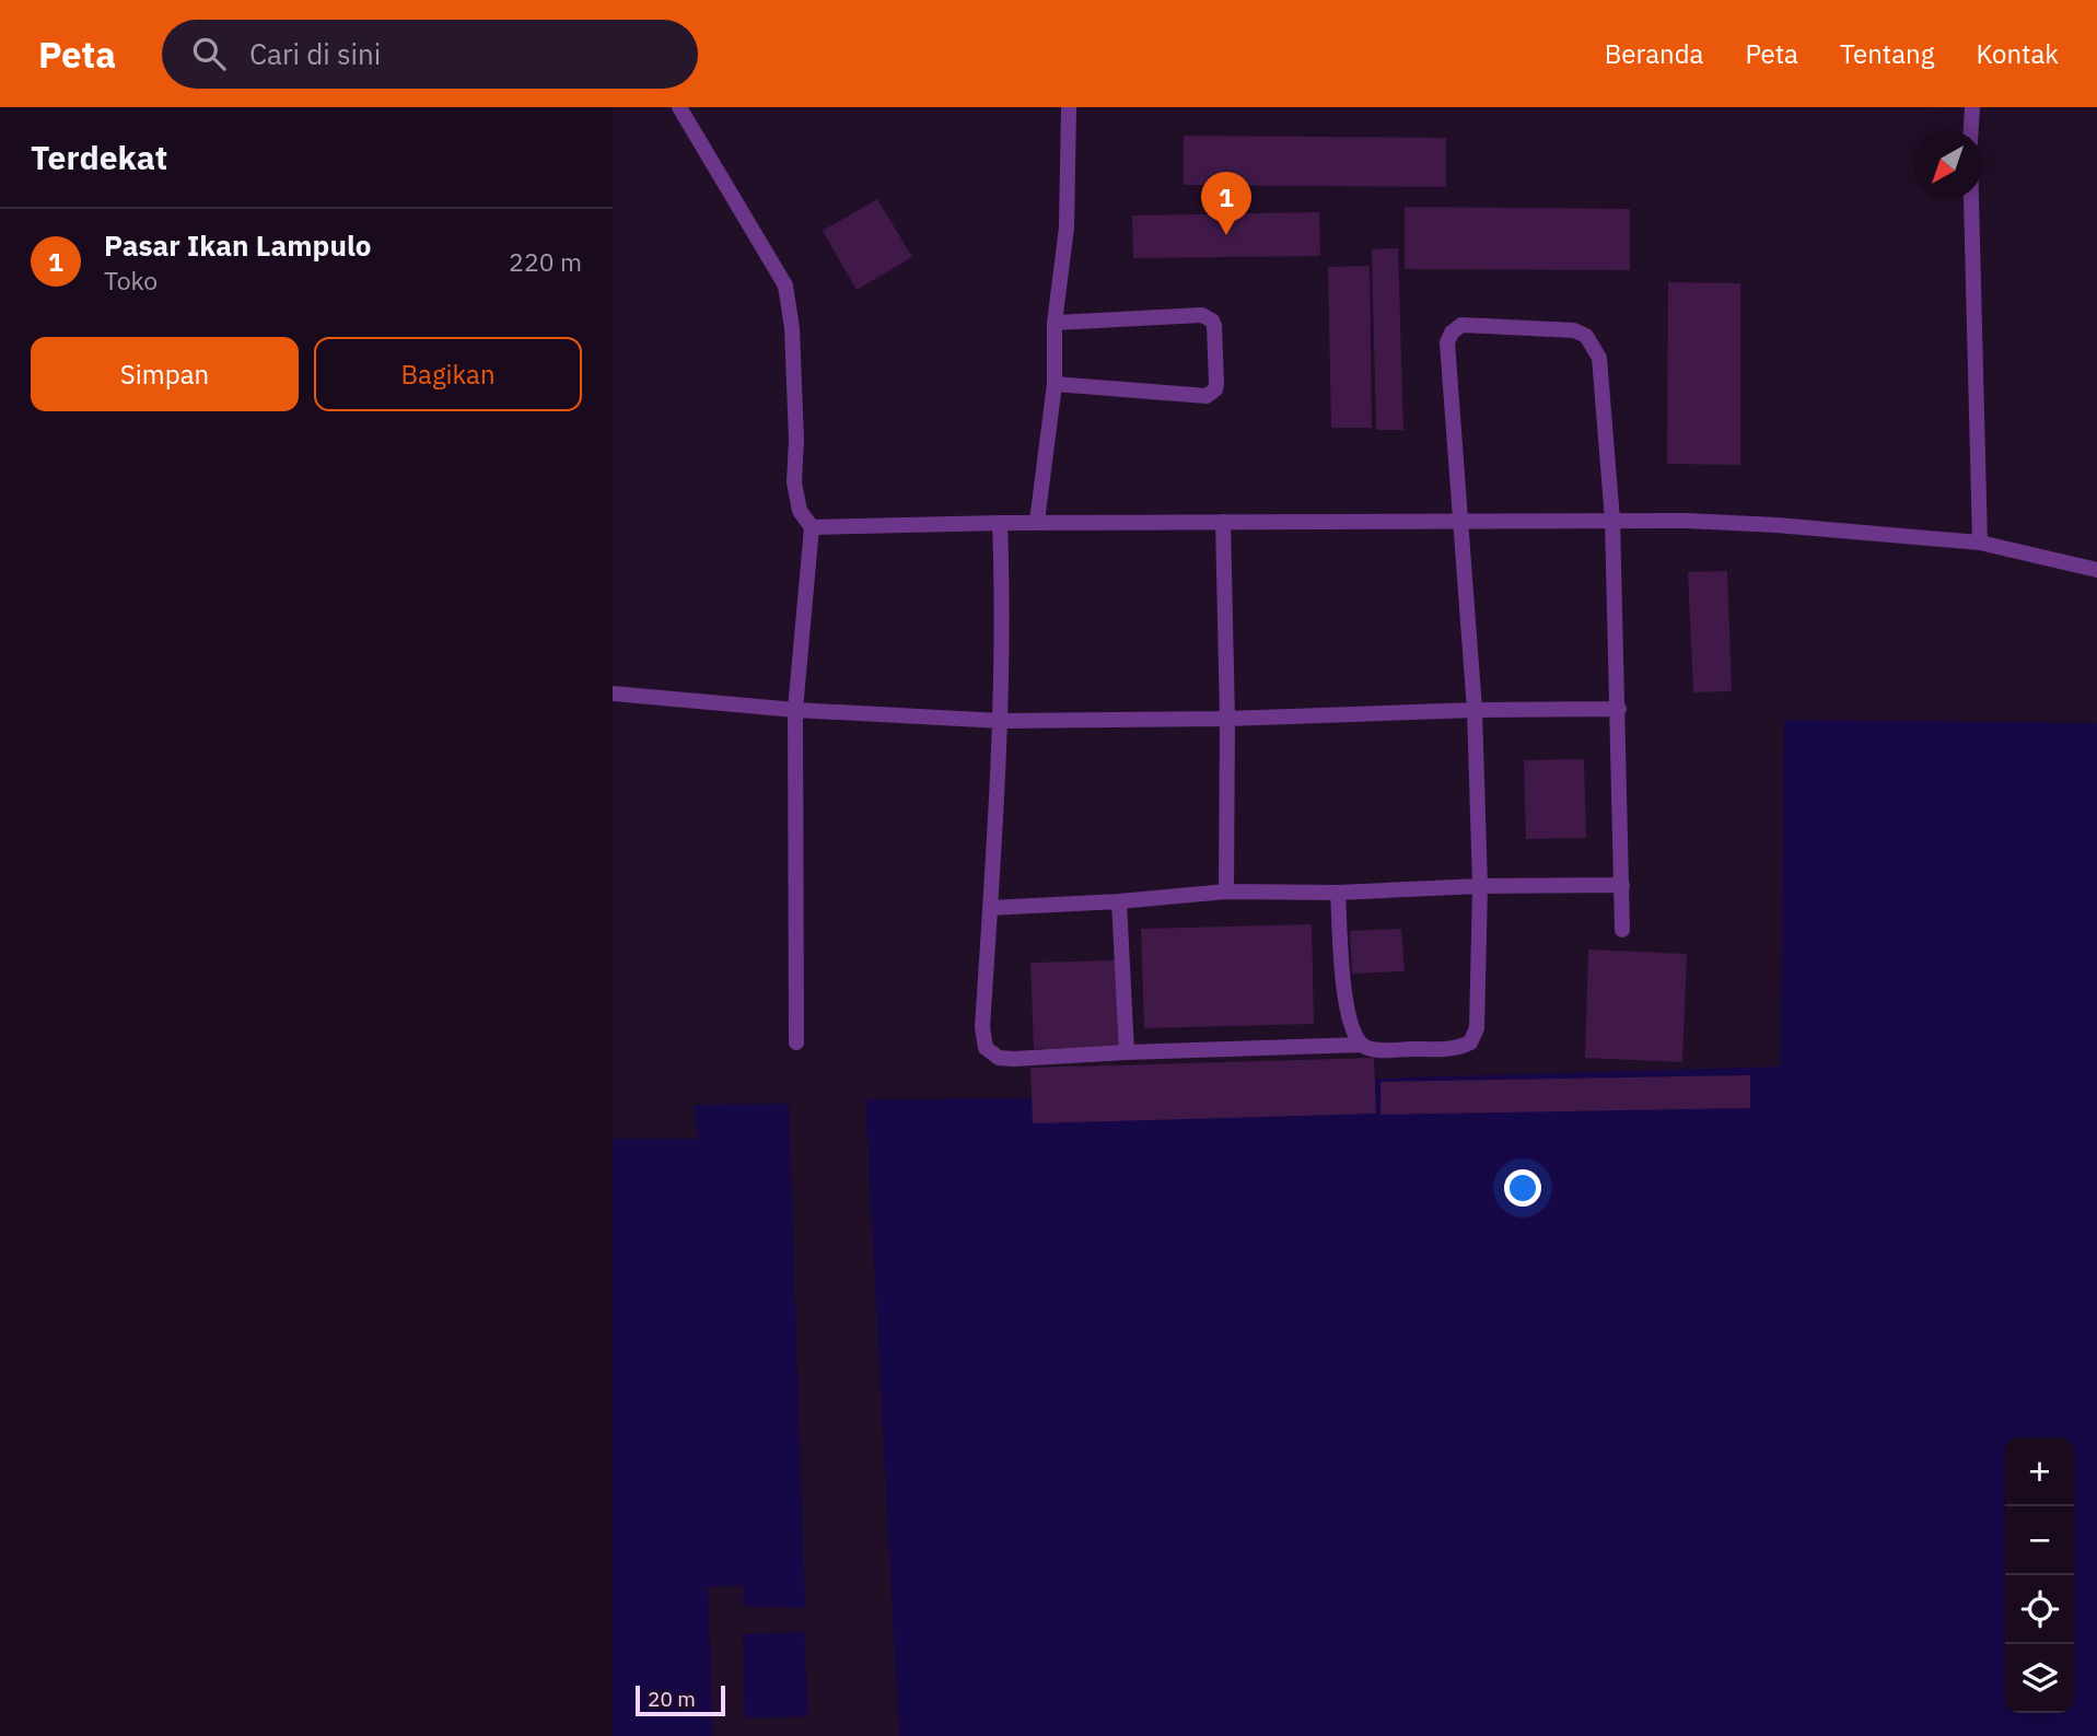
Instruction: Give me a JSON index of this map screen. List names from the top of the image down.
{
  "scale_bar": "20 m",
  "north": "bottom left",
  "page": {
    "header": "Peta",
    "search": "Cari di sini",
    "nav": [
      "Beranda",
      "Peta",
      "Tentang",
      "Kontak"
    ],
    "heading": "Terdekat",
    "pins": "1",
    "list": [
      {
        "mark": "1",
        "name": "Pasar Ikan Lampulo",
        "note": "Toko",
        "value": "220 m"
      }
    ],
    "buttons": ["Simpan", "Bagikan"],
    "map_buttons": ["+", "−"],
    "scale": "20 m"
  }
}
